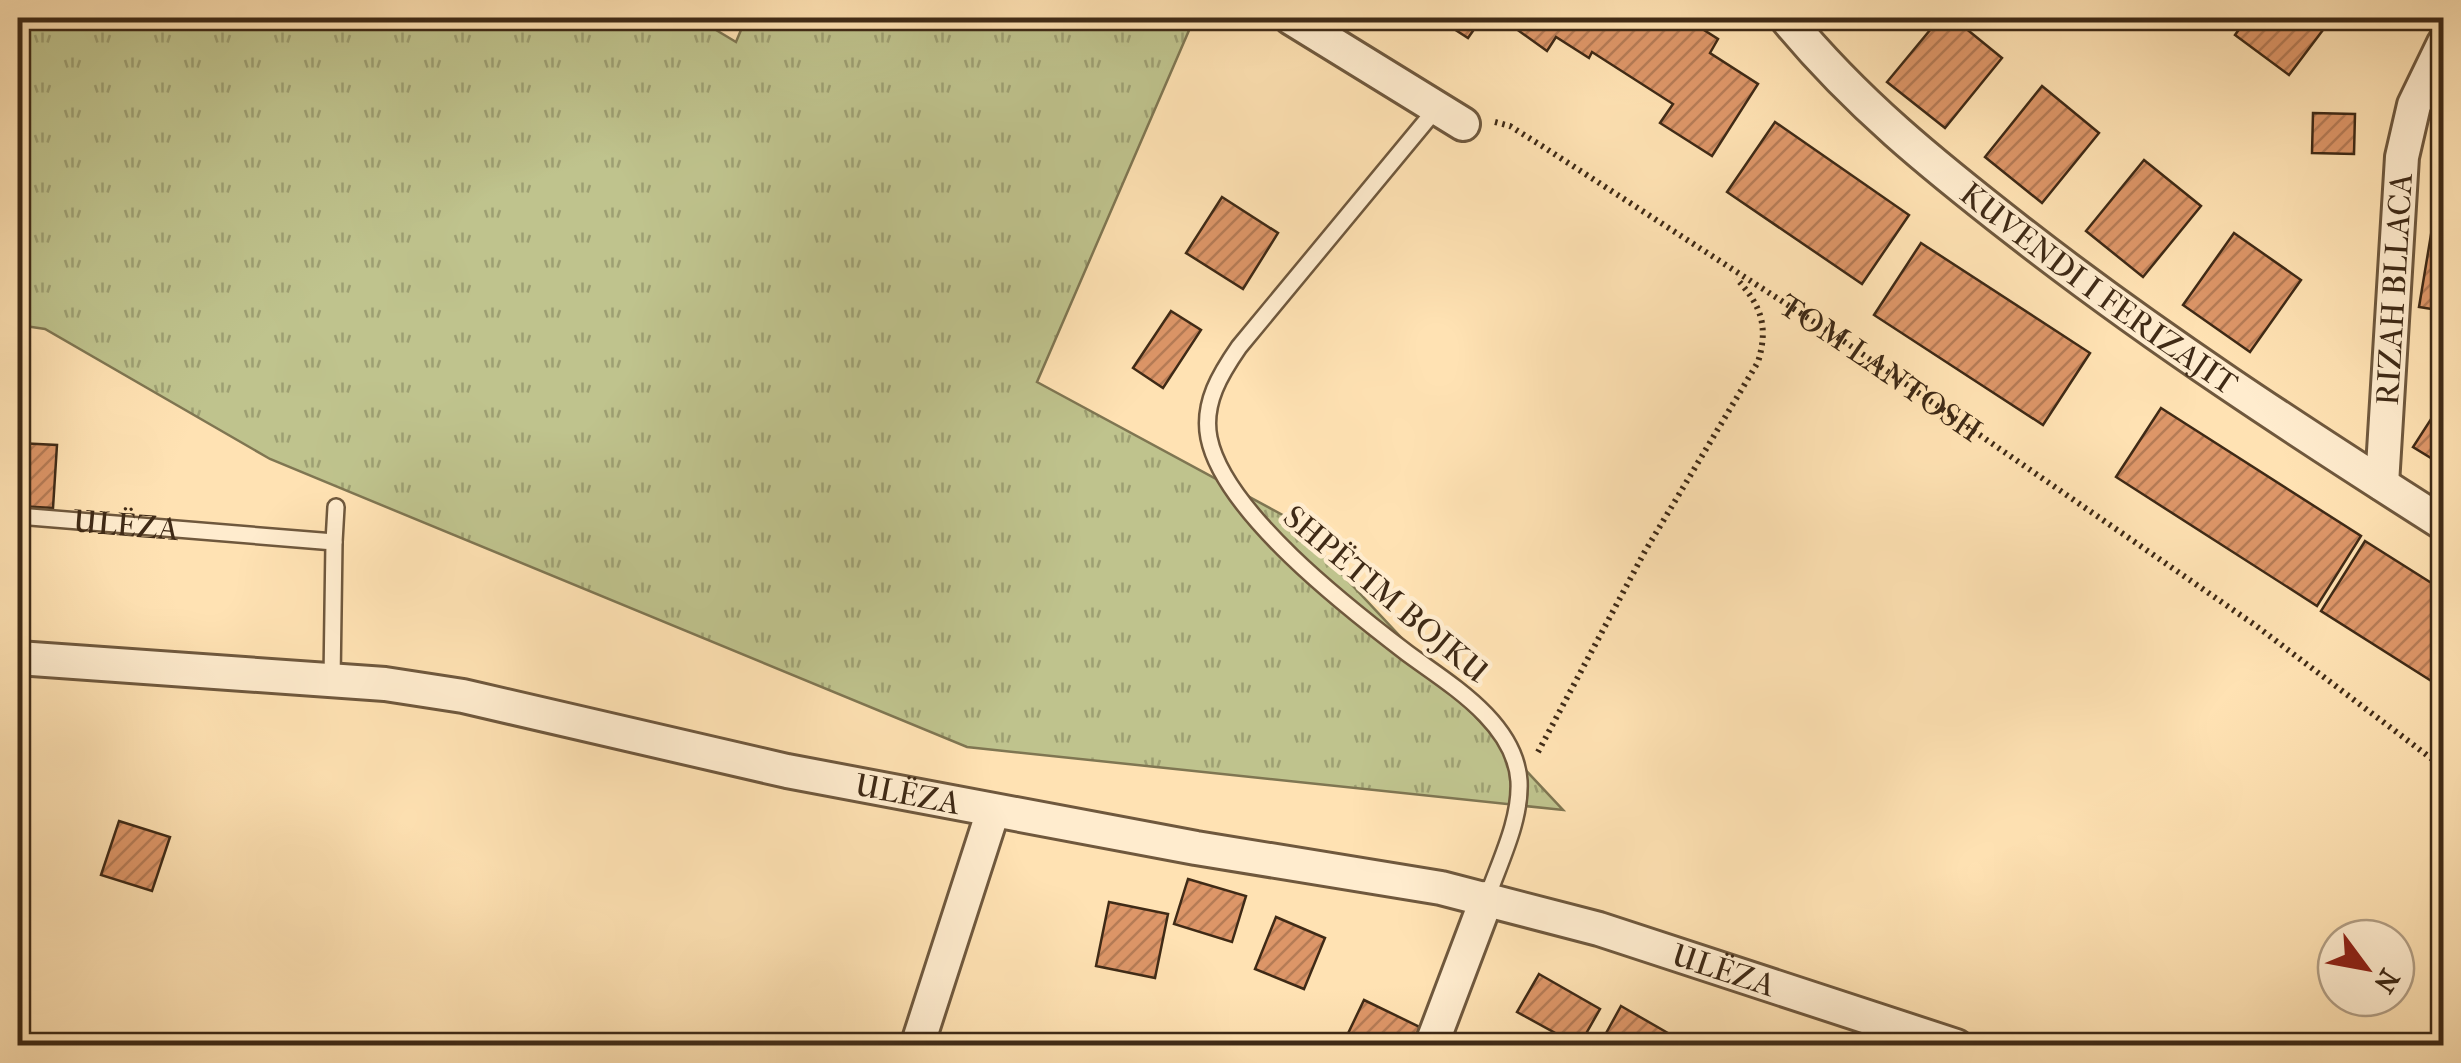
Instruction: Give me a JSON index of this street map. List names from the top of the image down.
{
  "streets": {
    "street": ["KUVENDI I FERIZAJIT", "RIZAH BLLACA", "ULËZA"],
    "lane": ["SHPËTIM BOJKU"],
    "path": ["TOM LANTOSH"]
  },
  "crossings": [
    ["KUVENDI I FERIZAJIT", "RIZAH BLLACA"],
    ["TOM LANTOSH", "SHPËTIM BOJKU"],
    ["ULËZA", "SHPËTIM BOJKU"]
  ],
  "north": "bottom right"
}
